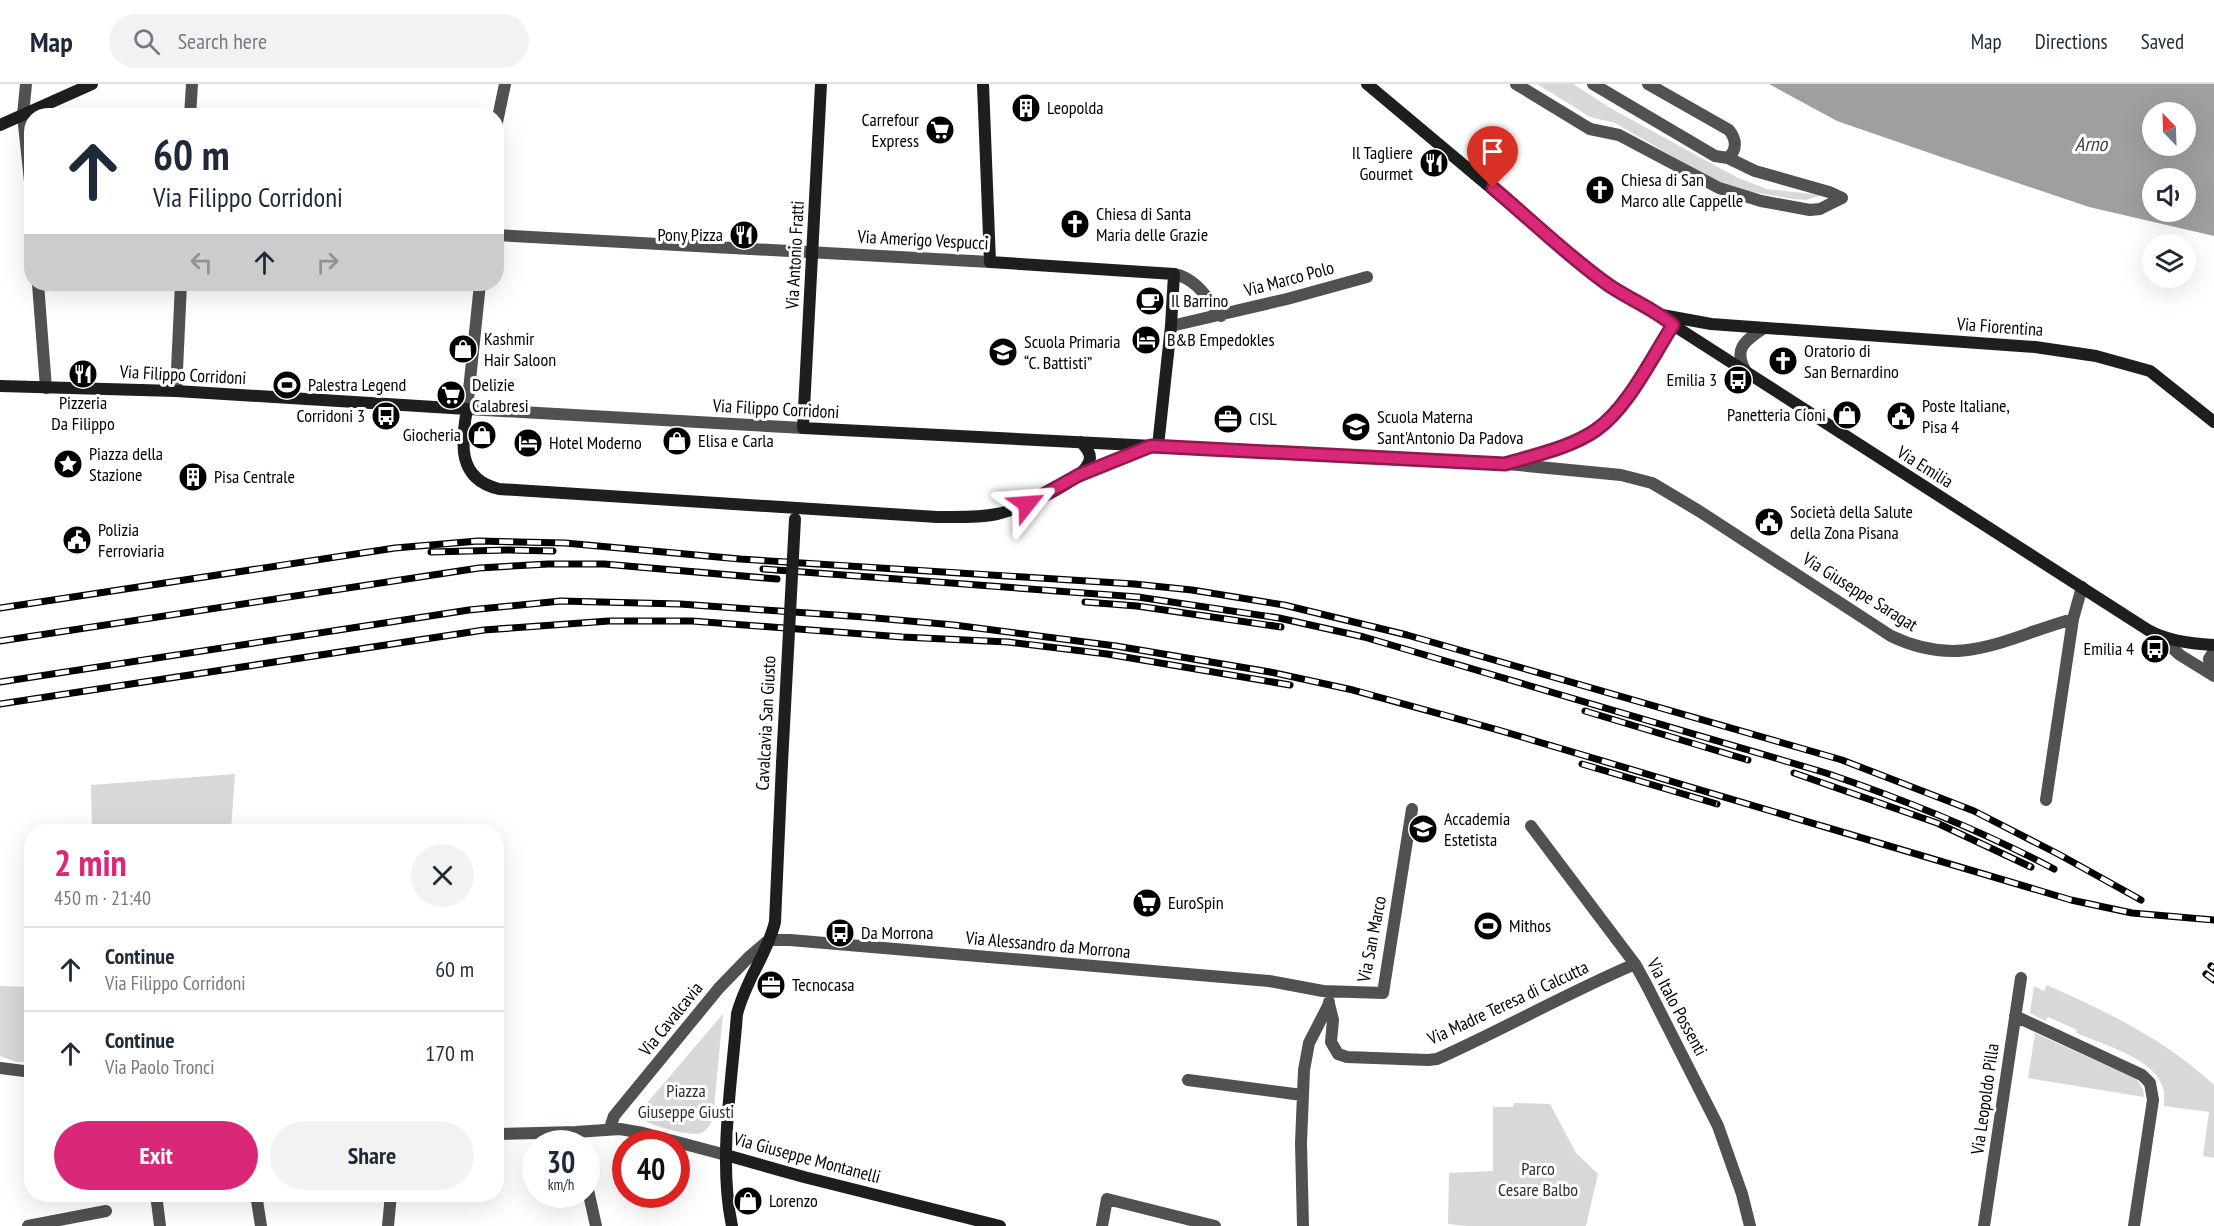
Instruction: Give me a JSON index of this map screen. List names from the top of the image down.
{
  "streets": {
    "street": [
      "Via Amerigo Vespucci",
      "Via Antonio Fratti",
      "Via Marco Polo",
      "Via Fiorentina",
      "Via Filippo Corridoni",
      "Via Emilia",
      "Via Giuseppe Saragat",
      "Cavalcavia San Giusto",
      "Via San Marco",
      "Via Alessandro da Morrona",
      "Via Madre Teresa di Calcutta",
      "Via Italo Possenti",
      "Via Cavalcavia",
      "Via Leopoldo Pilla",
      "Via Giuseppe Montanelli"
    ]
  },
  "crossings": [
    ["Via Amerigo Vespucci", "Via Antonio Fratti"],
    ["Via Antonio Fratti", "Via Filippo Corridoni"],
    ["Via Fiorentina", "Via Emilia"],
    ["Via Filippo Corridoni", "Via Emilia"],
    ["Via Filippo Corridoni", "Via Giuseppe Saragat"],
    ["Cavalcavia San Giusto", "Via Alessandro da Morrona"],
    ["Cavalcavia San Giusto", "Via Cavalcavia"],
    ["Via San Marco", "Via Alessandro da Morrona"],
    ["Via Alessandro da Morrona", "Via Cavalcavia"],
    ["Via Madre Teresa di Calcutta", "Via Italo Possenti"],
    ["Via Cavalcavia", "Via Giuseppe Montanelli"]
  ],
  "water": ["Arno"],
  "parks": ["Piazza Giuseppe Giusti", "Parco Cesare Balbo"],
  "places": {
    "building": ["Leopolda", "Pisa Centrale"],
    "supermarket": ["Carrefour Express", "Delizie Calabresi", "EuroSpin"],
    "restaurant": ["Il Tagliere Gourmet", "Pony Pizza", "Pizzeria Da Filippo"],
    "church": ["Chiesa di San Marco alle Cappelle", "Chiesa di Santa Maria delle Grazie", "Oratorio di San Bernardino"],
    "cafe": ["Il Barrino"],
    "hotel": ["B&B Empedokles", "Hotel Moderno"],
    "shop": [
      "Kashmir Hair Saloon",
      "Panetteria Cioni",
      "Giocheria",
      "Elisa e Carla",
      "Lorenzo"
    ],
    "school or university": ["Scuola Primaria “C. Battisti”", "Scuola Materna Sant'Antonio Da Padova", "Accademia Estetista"],
    "bus stop": [
      "Emilia 3",
      "Corridoni 3",
      "Emilia 4",
      "Da Morrona"
    ],
    "sports": ["Palestra Legend", "Mithos"],
    "public building": ["Poste Italiane, Pisa 4", "Società della Salute della Zona Pisana", "Polizia Ferroviaria"],
    "office": ["CISL", "Tecnocasa"],
    "place": ["Piazza della Stazione"]
  },
  "north": "top left",
  "page": {
    "header": "Map",
    "search": "Search here",
    "nav": ["Map", "Directions", "Saved"],
    "turn": ["60 m", "Via Filippo Corridoni"],
    "heading": ["2 min", "450 m · 21:40"],
    "list": [
      {
        "name": "Continue",
        "note": "Via Filippo Corridoni",
        "value": "60 m"
      },
      {
        "name": "Continue",
        "note": "Via Paolo Tronci",
        "value": "170 m"
      }
    ],
    "buttons": ["Exit", "Share"],
    "speed": "30 km/h",
    "limit": "40"
  }
}
